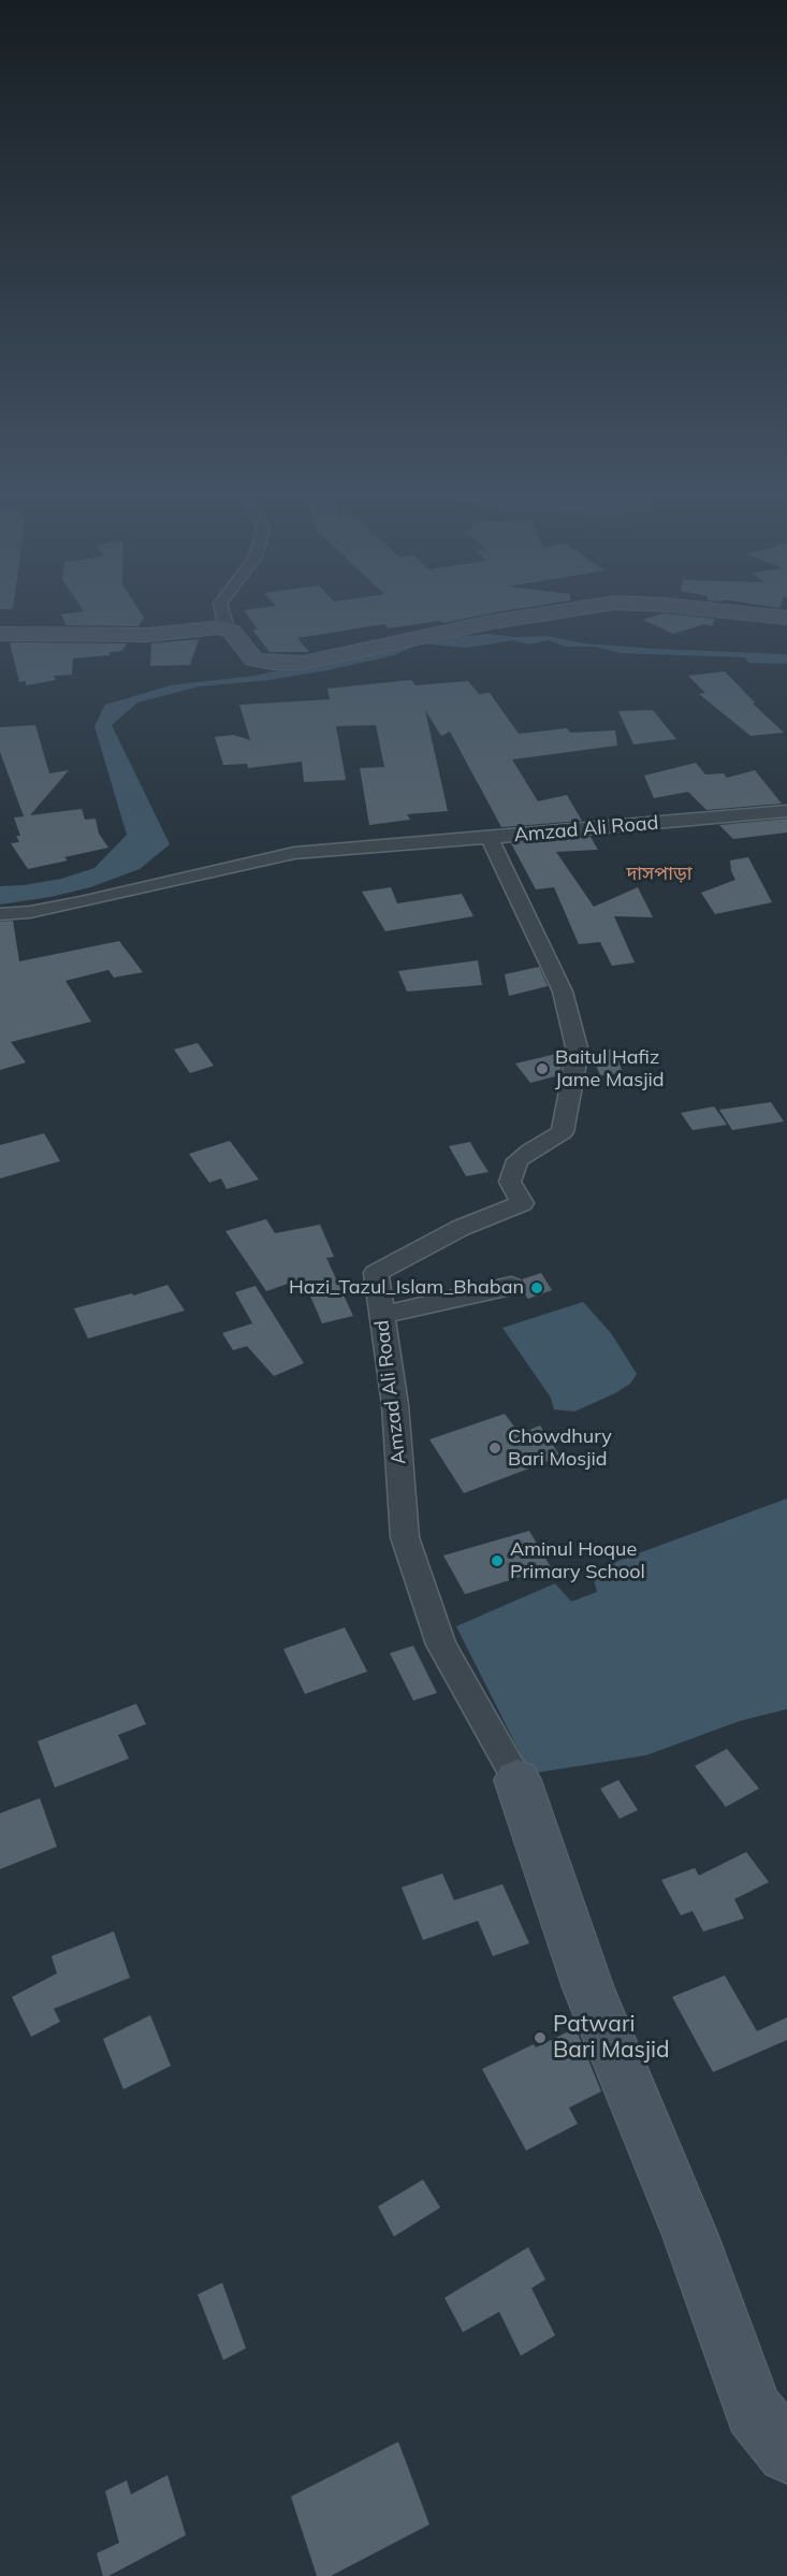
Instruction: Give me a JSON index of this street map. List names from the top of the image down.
{
  "streets": {
    "street": ["Amzad Ali Road"]
  },
  "districts": ["দাসপাড়া"],
  "places": [
    "Baitul Hafiz Jame Masjid",
    "Hazi_Tazul_Islam_Bhaban",
    "Chowdhury Bari Mosjid",
    "Aminul Hoque Primary School",
    "Patwari Bari Masjid"
  ]
}
